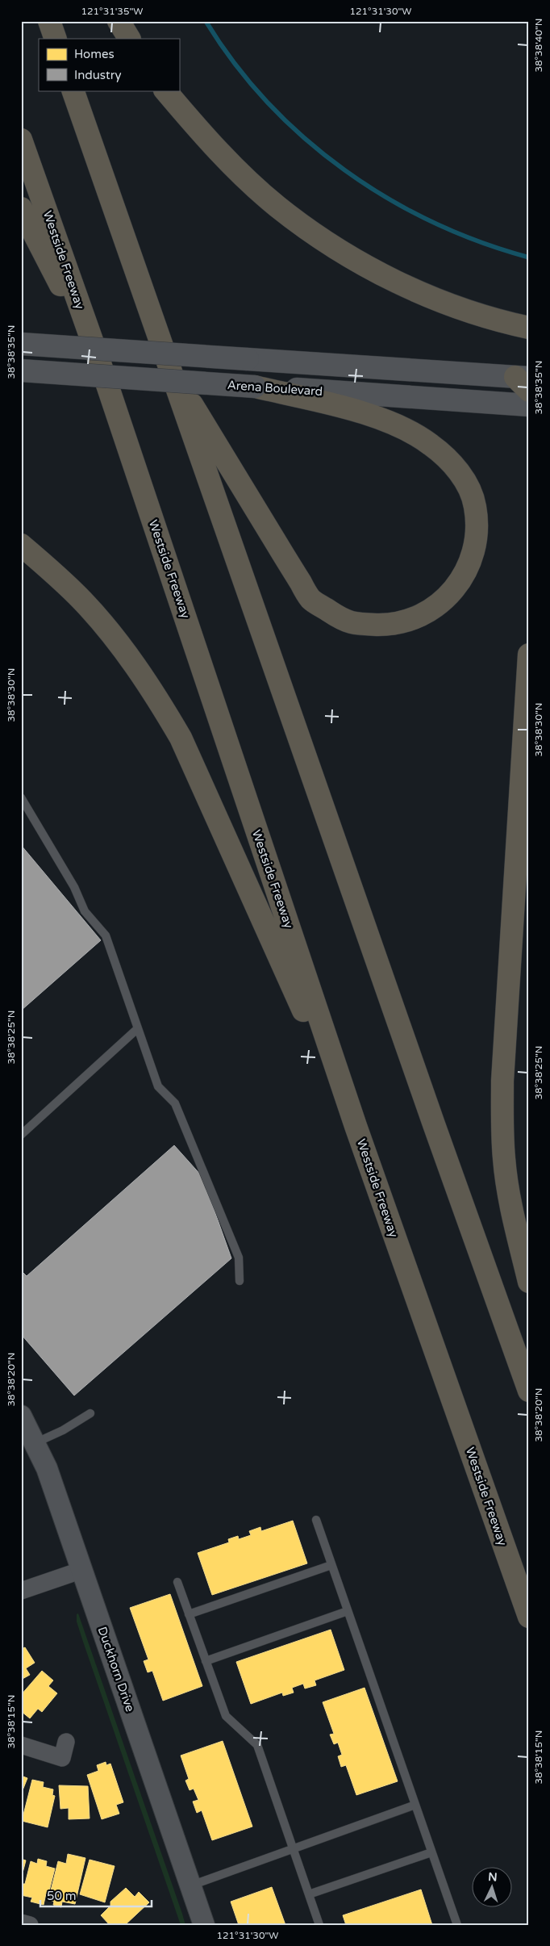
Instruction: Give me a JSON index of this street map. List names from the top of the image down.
{
  "streets": {
    "highway": ["Westside Freeway"],
    "main road": ["Arena Boulevard"],
    "street": ["Duckhorn Drive"]
  },
  "legend": ["Homes", "Industry"],
  "scale_bar": "50 m",
  "north": "top",
  "coordinates": [
    "121°31'35\"W",
    "121°31'30\"W",
    "38°38'40\"N",
    "38°38'35\"N",
    "38°38'30\"N",
    "38°38'25\"N",
    "38°38'20\"N",
    "38°38'15\"N"
  ]
}
